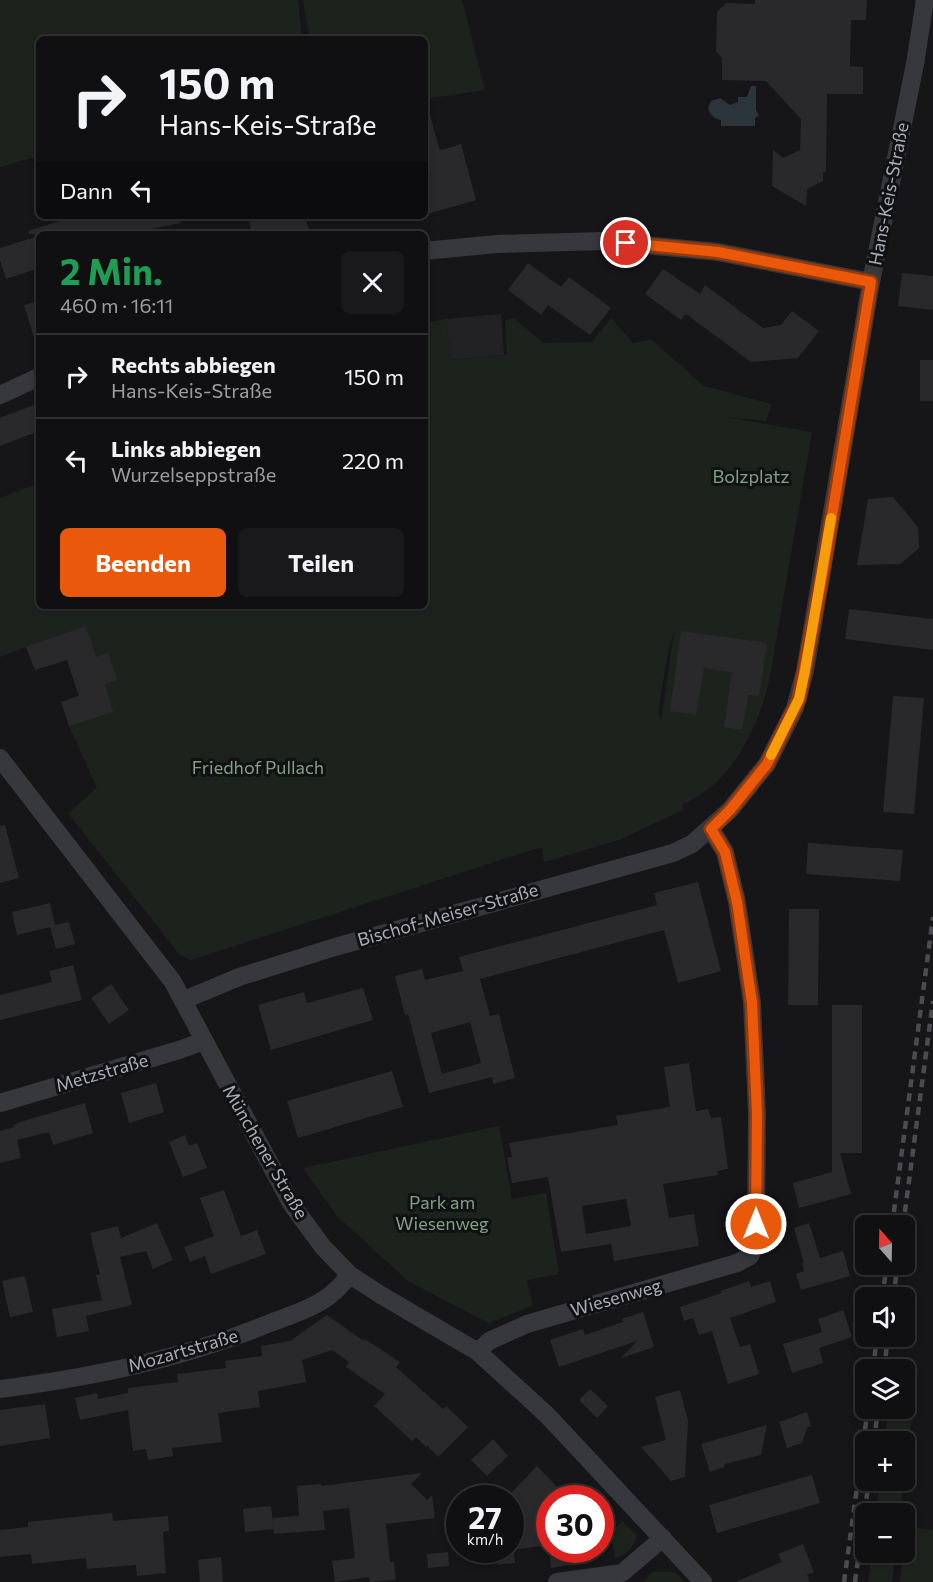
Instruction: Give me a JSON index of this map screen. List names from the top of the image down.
{
  "streets": {
    "street": [
      "Hans-Keis-Straße",
      "Bischof-Meiser-Straße",
      "Metzstraße",
      "Münchener Straße",
      "Wiesenweg",
      "Mozartstraße"
    ]
  },
  "crossings": [
    ["Hans-Keis-Straße", "Bischof-Meiser-Straße"],
    ["Hans-Keis-Straße", "Wiesenweg"],
    ["Bischof-Meiser-Straße", "Münchener Straße"],
    ["Bischof-Meiser-Straße", "Wiesenweg"],
    ["Metzstraße", "Münchener Straße"],
    ["Münchener Straße", "Wiesenweg"],
    ["Münchener Straße", "Mozartstraße"]
  ],
  "parks": ["Bolzplatz", "Friedhof Pullach", "Park am Wiesenweg"],
  "north": "top",
  "page": {
    "turn": ["150 m", "Hans-Keis-Straße"],
    "then": "Dann",
    "heading": ["2 Min.", "460 m · 16:11"],
    "list": [
      {
        "name": "Rechts abbiegen",
        "note": "Hans-Keis-Straße",
        "value": "150 m"
      },
      {
        "name": "Links abbiegen",
        "note": "Wurzelseppstraße",
        "value": "220 m"
      }
    ],
    "buttons": ["Beenden", "Teilen"],
    "map_buttons": ["+", "−"],
    "speed": "27 km/h",
    "limit": "30"
  }
}
